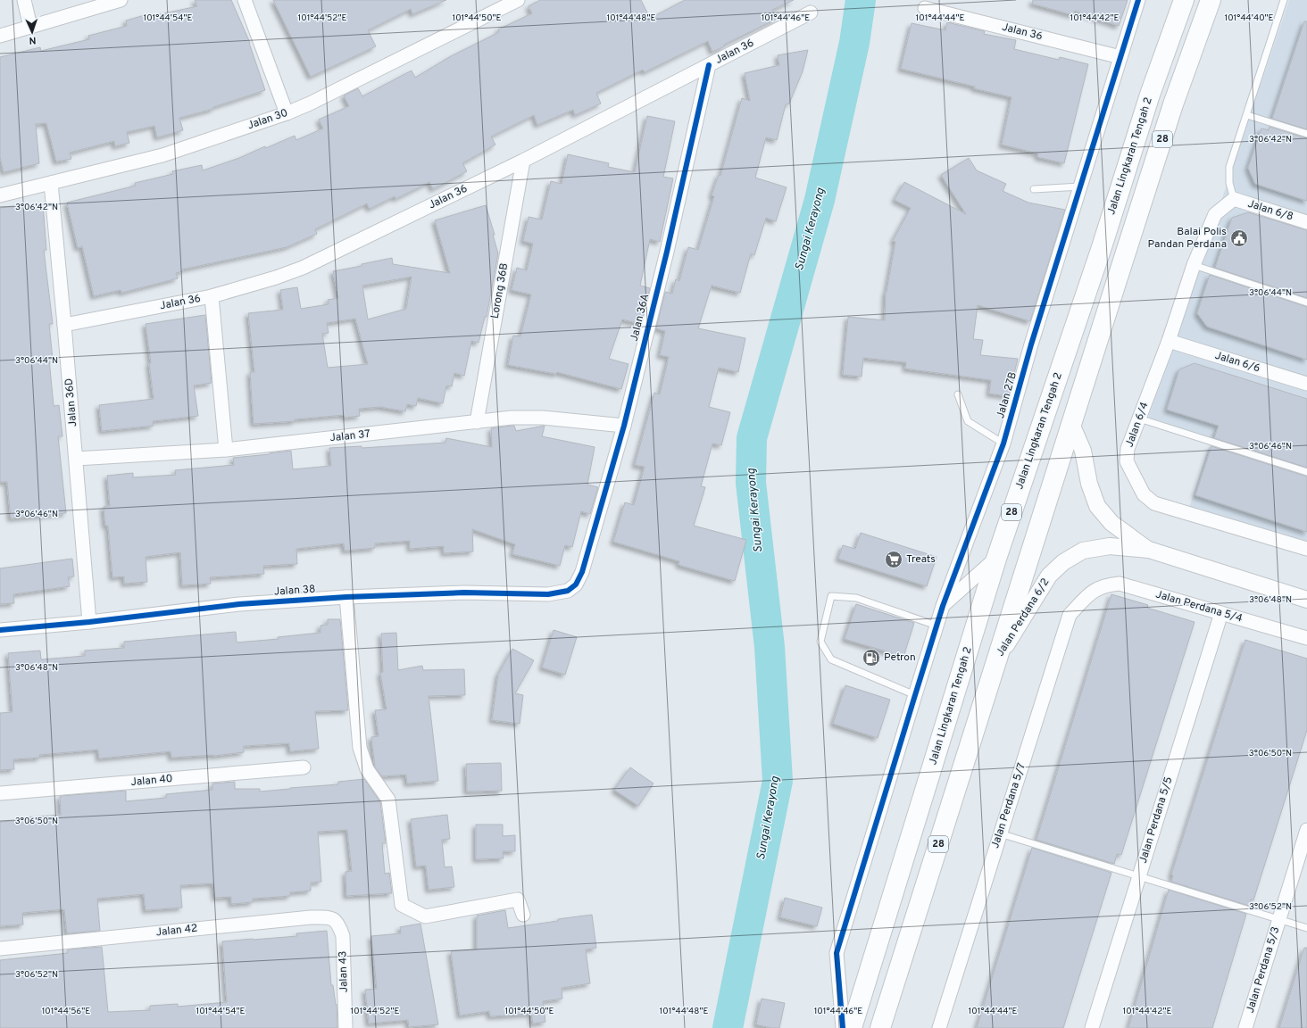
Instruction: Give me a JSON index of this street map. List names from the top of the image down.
{
  "streets": {
    "highway": ["28", "Jalan Lingkaran Tengah 2"],
    "street": [
      "Jalan 36",
      "Jalan 30",
      "Jalan 6/8",
      "Lorong 36B",
      "Jalan 36A",
      "Jalan 6/6",
      "Jalan 27B",
      "Jalan 36D",
      "Jalan 6/4",
      "Jalan 37",
      "Jalan 38",
      "Jalan Perdana 5/4",
      "Jalan Perdana 6/2",
      "Jalan 40",
      "Jalan Perdana 5/7",
      "Jalan Perdana 5/5",
      "Jalan 42",
      "Jalan Perdana 5/3",
      "Jalan 43"
    ]
  },
  "crossings": [
    ["Jalan 36", "Lorong 36B"],
    ["Jalan 36", "Jalan 36A"],
    ["Jalan 36", "Jalan 27B"],
    ["Jalan 36", "Jalan 36D"],
    ["Jalan 30", "Jalan 36D"],
    ["28", "Jalan Perdana 6/2"],
    ["Jalan 6/8", "Jalan 6/4"],
    ["Lorong 36B", "Jalan 37"],
    ["Jalan 36A", "Jalan 37"],
    ["Jalan 36A", "Jalan 38"],
    ["Jalan 6/6", "Jalan 6/4"],
    ["Jalan 36D", "Jalan 37"],
    ["Jalan 36D", "Jalan 38"],
    ["Jalan Perdana 5/4", "Jalan Perdana 5/7"],
    ["Jalan Perdana 5/4", "Jalan Perdana 5/5"],
    ["Jalan 42", "Jalan 43"]
  ],
  "water": ["Sungai Kerayong"],
  "places": {
    "public building": ["Balai Polis Pandan Perdana"],
    "supermarket": ["Treats"],
    "fuel station": ["Petron"]
  },
  "north": "bottom",
  "coordinates": [
    "101°44'54\"E",
    "101°44'52\"E",
    "101°44'50\"E",
    "101°44'48\"E",
    "101°44'46\"E",
    "101°44'44\"E",
    "101°44'42\"E",
    "101°44'40\"E",
    "3°06'42\"N",
    "3°06'44\"N",
    "3°06'46\"N",
    "3°06'48\"N",
    "3°06'50\"N",
    "3°06'52\"N",
    "101°44'56\"E"
  ]
}
